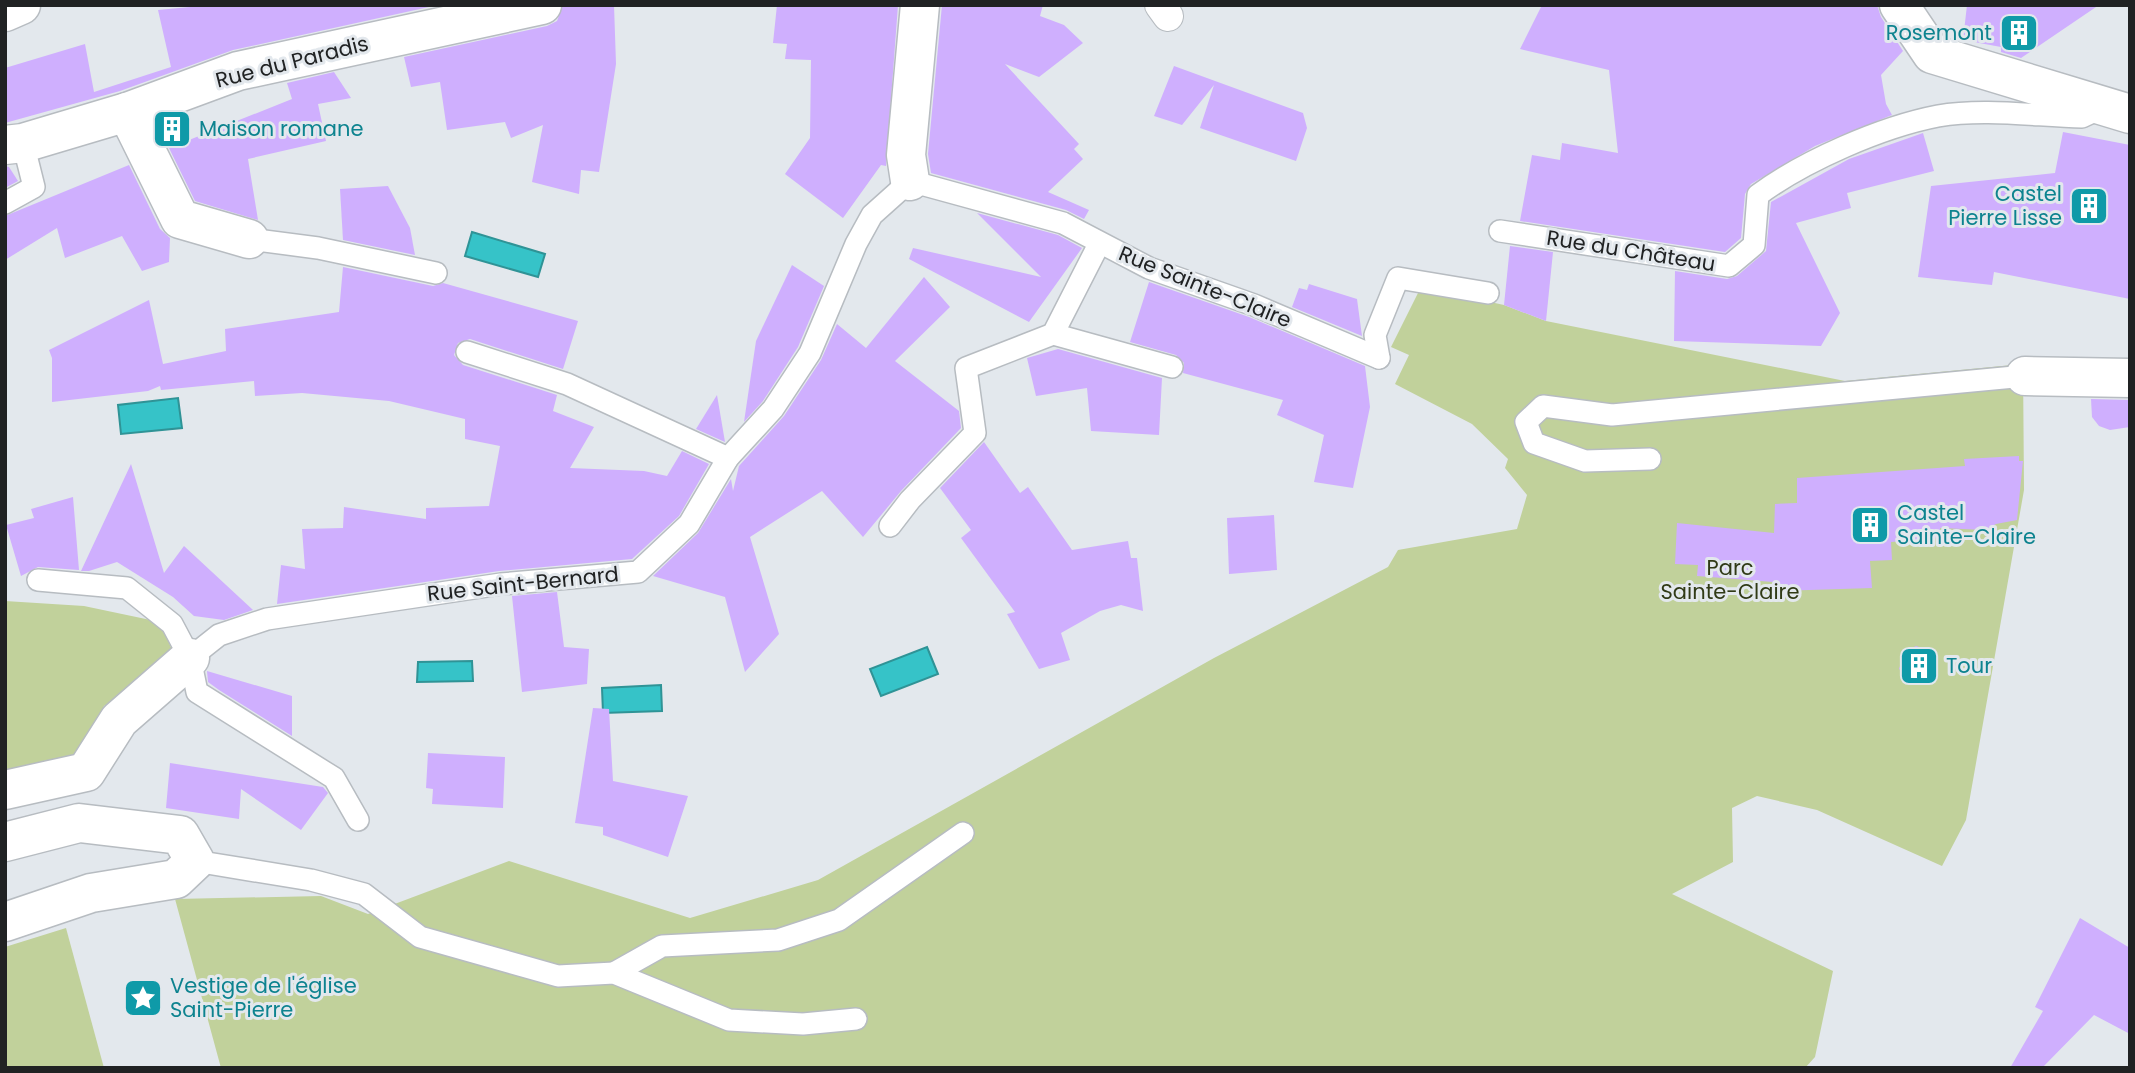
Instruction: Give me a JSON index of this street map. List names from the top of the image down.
{
  "streets": {
    "street": ["Rue du Paradis"],
    "lane": ["Rue du Château", "Rue Sainte-Claire", "Rue Saint-Bernard"]
  },
  "crossings": [
    ["Rue Sainte-Claire", "Rue Saint-Bernard"]
  ],
  "parks": ["Parc Sainte-Claire"],
  "places": {
    "building": [
      "Rosemont",
      "Maison romane",
      "Castel Pierre Lisse",
      "Castel Sainte-Claire",
      "Tour"
    ],
    "place": ["Vestige de l'église Saint-Pierre"]
  }
}
